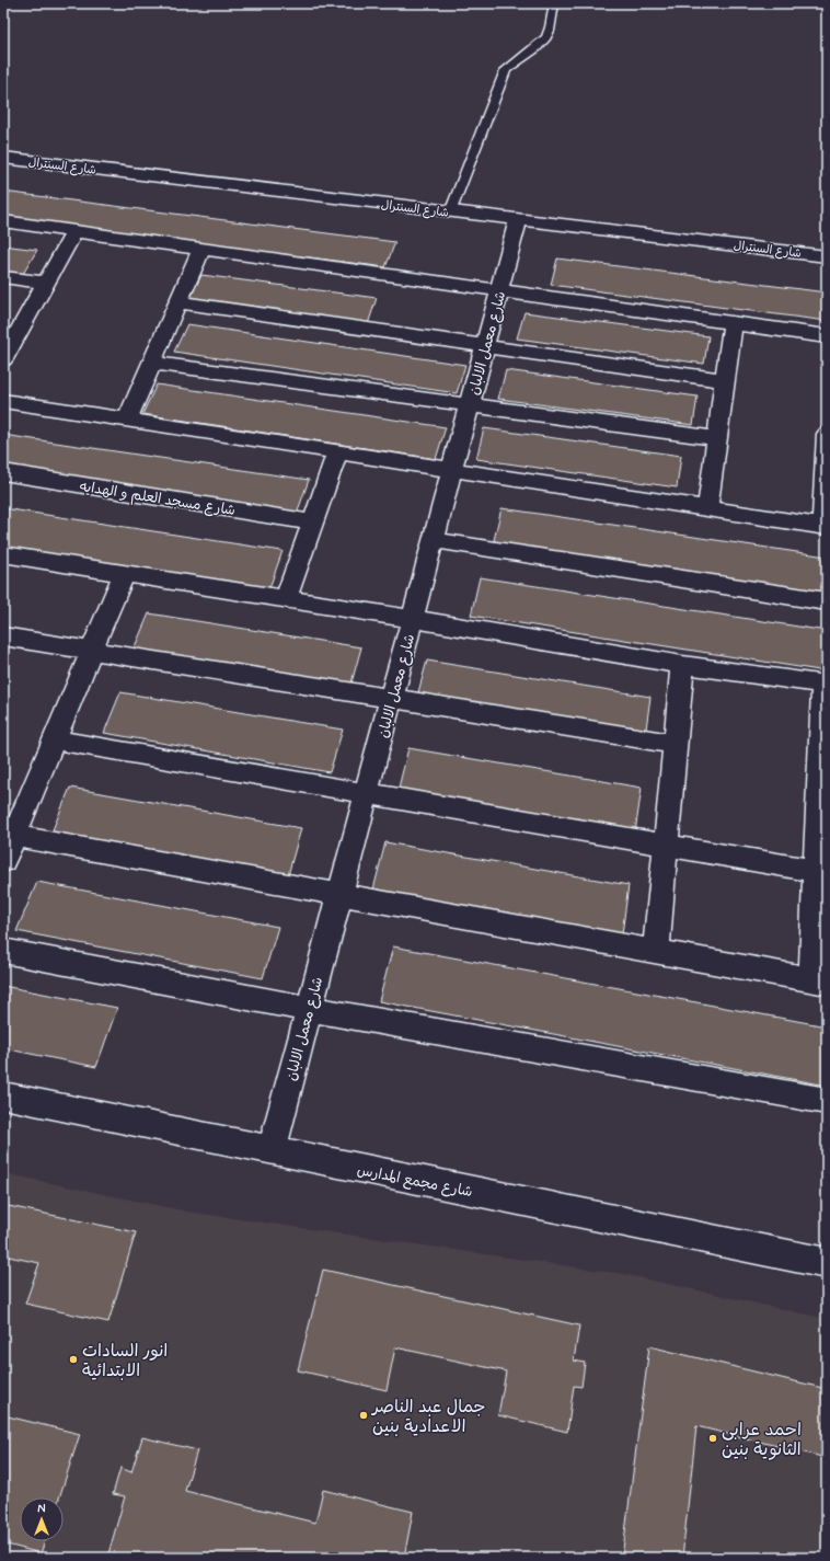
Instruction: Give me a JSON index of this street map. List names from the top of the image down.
{
  "streets": {
    "street": [
      "شارع السنترال",
      "شارع معمل الالبان",
      "شارع مسجد العلم و الهدايه",
      "شارع مجمع المدارس"
    ]
  },
  "crossings": [
    ["شارع السنترال", "شارع معمل الالبان"],
    ["شارع معمل الالبان", "شارع مجمع المدارس"]
  ],
  "places": ["انور السادات الابتدائية", "جمال عبد الناصر الاعدادية بنين", "احمد عرابى الثانوية بنين"],
  "north": "top"
}
